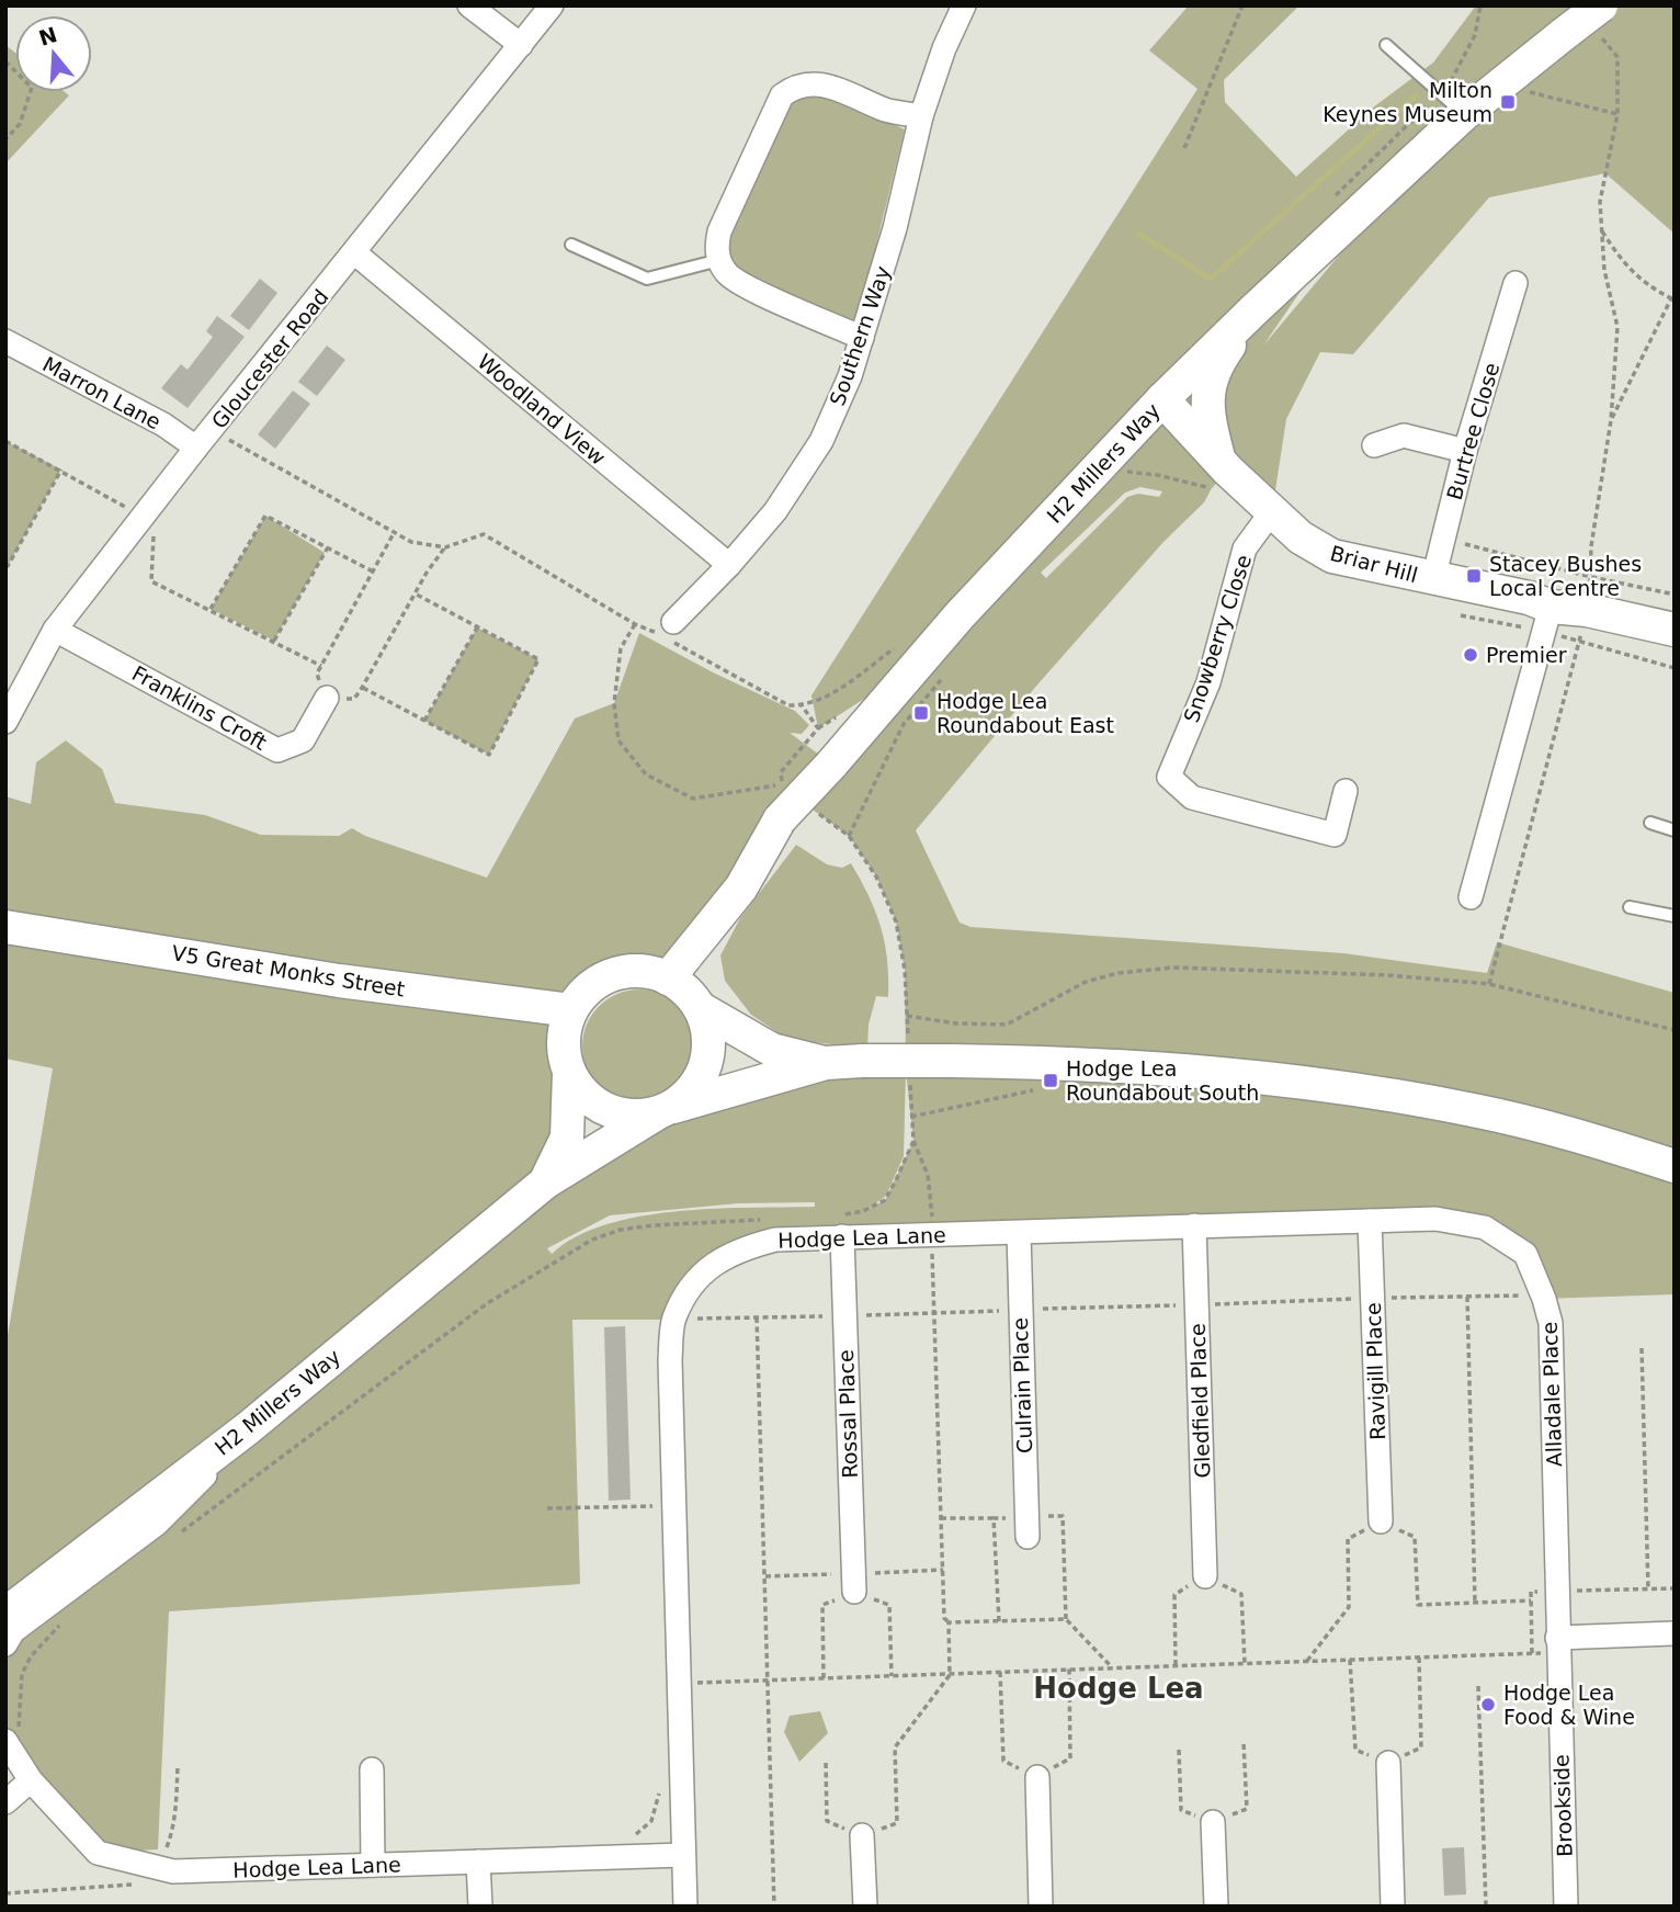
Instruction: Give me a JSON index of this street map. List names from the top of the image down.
{
  "streets": {
    "street": [
      "Southern Way",
      "Gloucester Road",
      "Marron Lane",
      "Woodland View",
      "Burtree Close",
      "H2 Millers Way",
      "Briar Hill",
      "Snowberry Close",
      "Franklins Croft",
      "V5 Great Monks Street",
      "Hodge Lea Lane",
      "Ravigill Place",
      "Culrain Place",
      "Alladale Place",
      "Gledfield Place",
      "Rossal Place",
      "Brookside"
    ]
  },
  "crossings": [
    ["Southern Way", "Woodland View"],
    ["Gloucester Road", "Marron Lane"],
    ["Gloucester Road", "Woodland View"],
    ["Gloucester Road", "Franklins Croft"],
    ["Burtree Close", "Briar Hill"],
    ["H2 Millers Way", "Briar Hill"],
    ["H2 Millers Way", "V5 Great Monks Street"],
    ["Briar Hill", "Snowberry Close"],
    ["Hodge Lea Lane", "Ravigill Place"],
    ["Hodge Lea Lane", "Culrain Place"],
    ["Hodge Lea Lane", "Alladale Place"],
    ["Hodge Lea Lane", "Gledfield Place"],
    ["Hodge Lea Lane", "Rossal Place"],
    ["Alladale Place", "Brookside"]
  ],
  "districts": ["Hodge Lea"],
  "places": {
    "transit": [
      "Milton Keynes Museum",
      "Stacey Bushes Local Centre",
      "Hodge Lea Roundabout East",
      "Hodge Lea Roundabout South"
    ],
    "other": ["Premier", "Hodge Lea Food & Wine"]
  },
  "north": "top"
}
